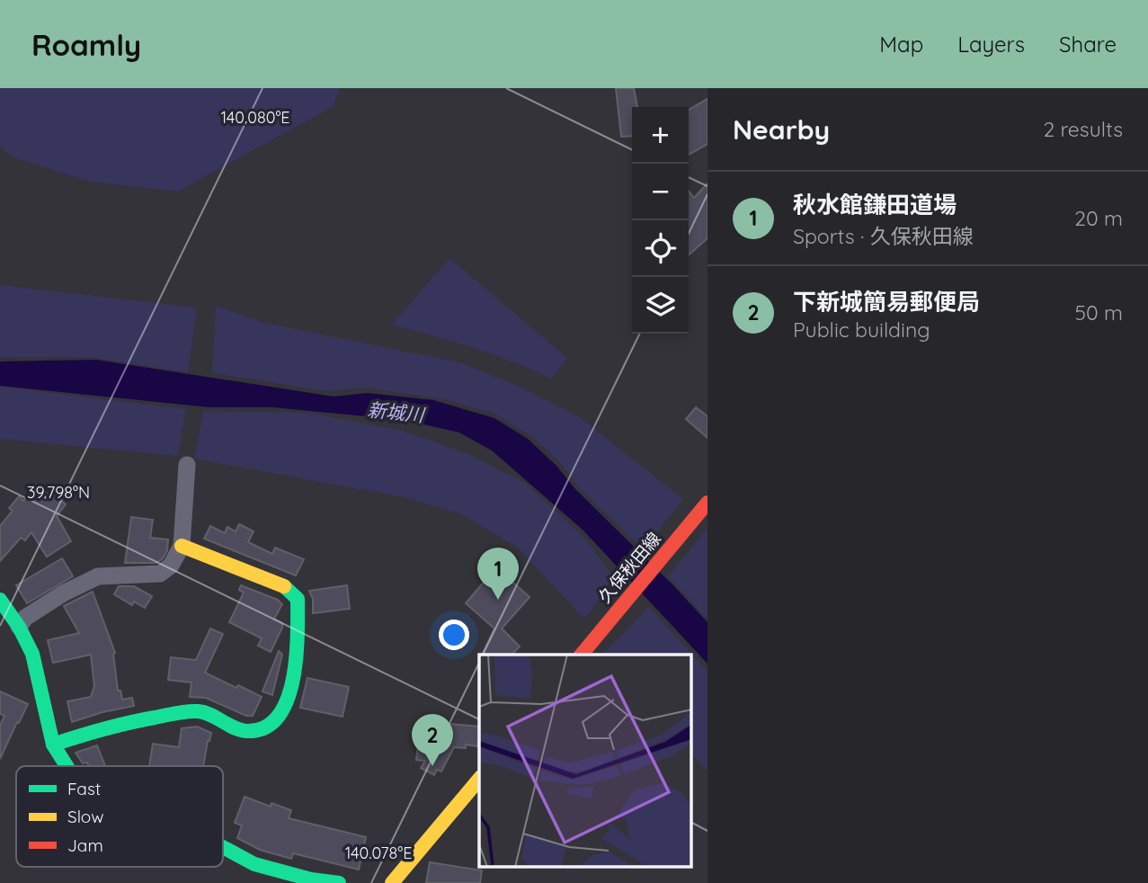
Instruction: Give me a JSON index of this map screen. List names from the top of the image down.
{
  "streets": {
    "street": ["久保秋田線"]
  },
  "water": ["新城川"],
  "legend": ["Fast", "Slow", "Jam"],
  "page": {
    "header": "Roamly",
    "nav": ["Map", "Layers", "Share"],
    "heading": ["Nearby", "2 results"],
    "map_buttons": ["+", "−"],
    "list": [
      {
        "mark": "1",
        "name": "秋水館鎌田道場",
        "note": "Sports · 久保秋田線",
        "value": "20 m"
      },
      {
        "mark": "2",
        "name": "下新城簡易郵便局",
        "note": "Public building",
        "value": "50 m"
      }
    ],
    "pins": ["1", "2"]
  },
  "coordinates": ["140.080°E", "39.798°N", "140.078°E"]
}
